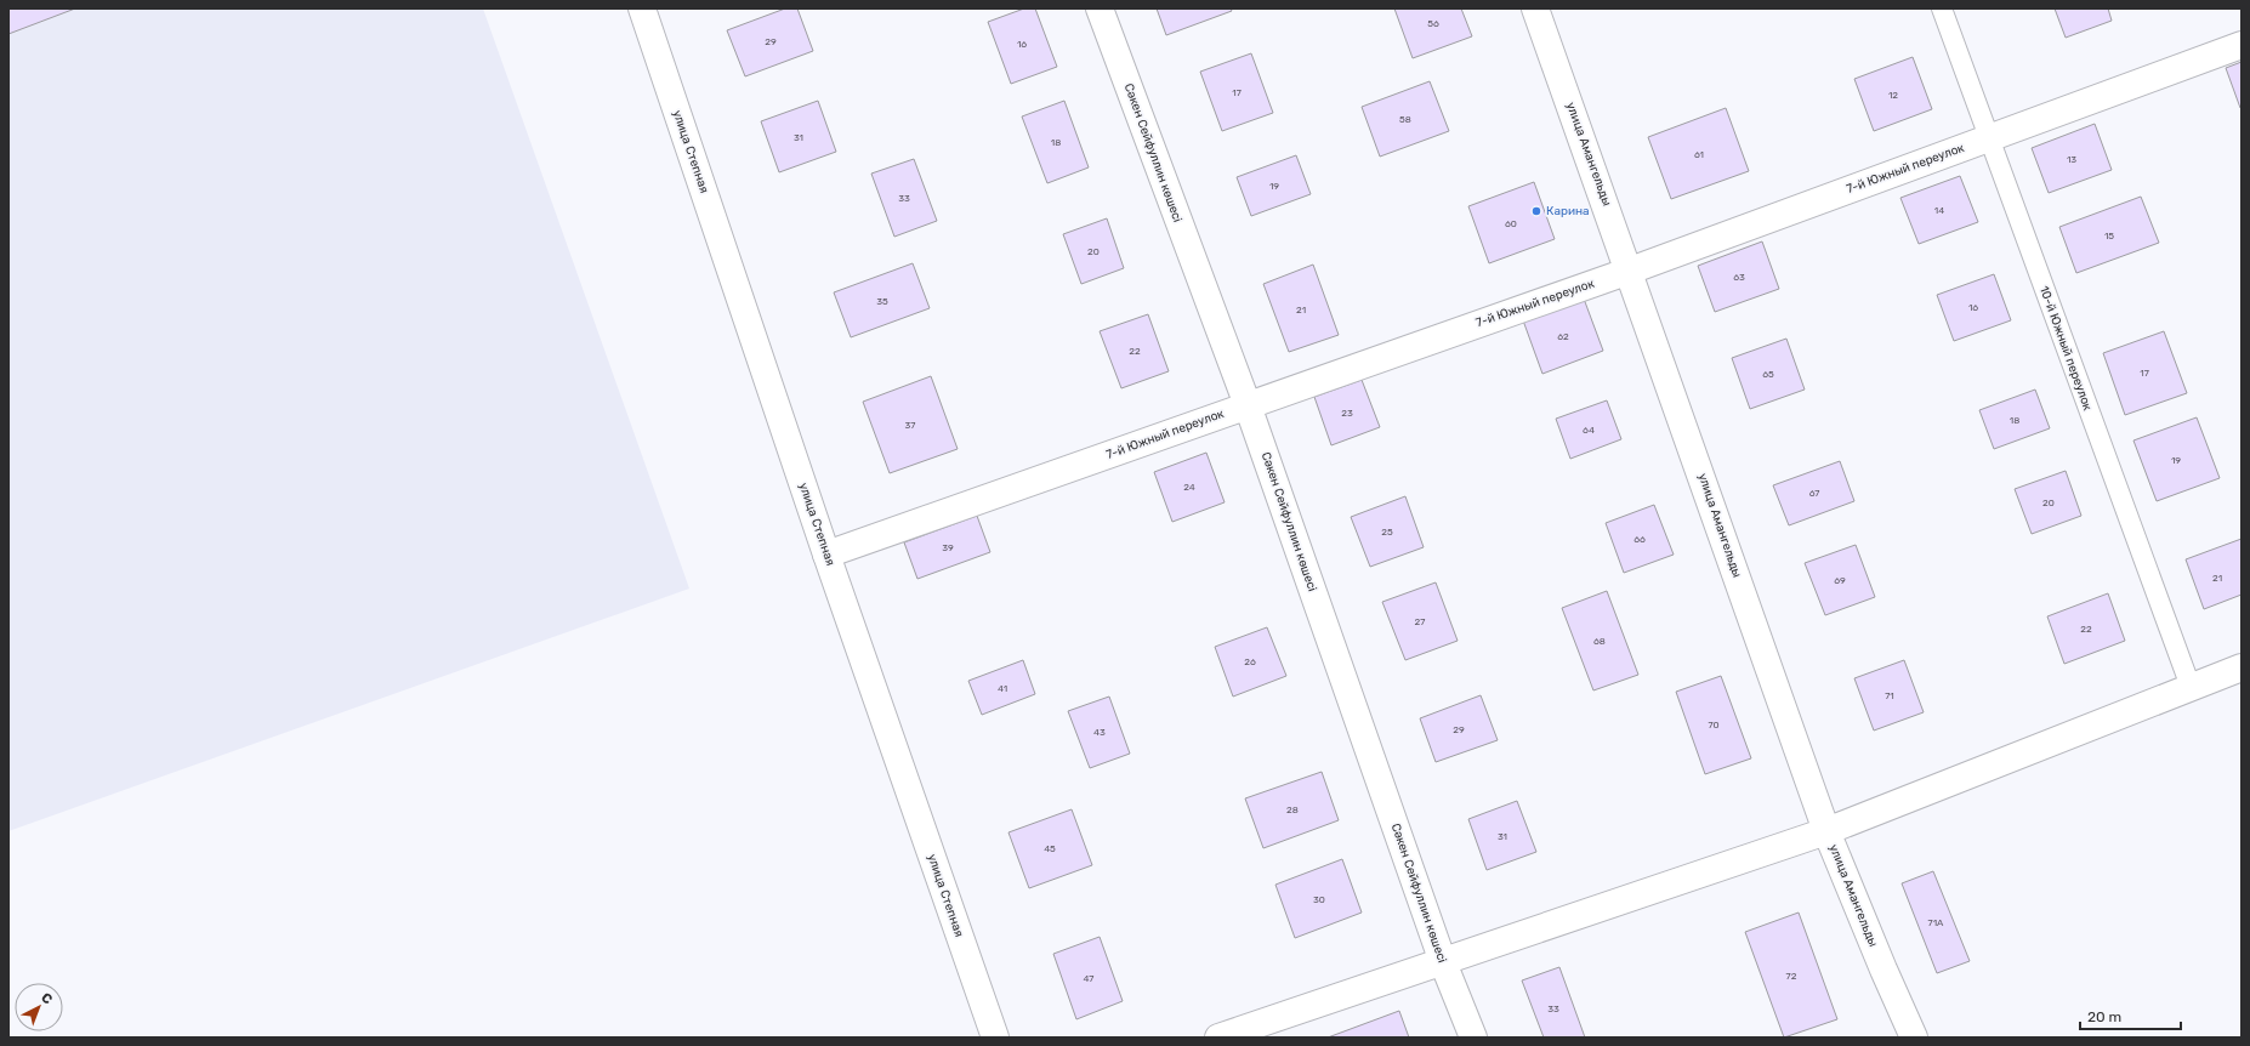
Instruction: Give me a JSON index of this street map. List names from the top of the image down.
{
  "streets": {
    "street": [
      "улица Степная",
      "Сәкен Сейфуллин көшесі",
      "улица Амангельды",
      "7-й Южный переулок"
    ],
    "lane": ["10-й Южный переулок"]
  },
  "crossings": [
    ["улица Степная", "7-й Южный переулок"],
    ["Сәкен Сейфуллин көшесі", "7-й Южный переулок"],
    ["улица Амангельды", "7-й Южный переулок"],
    ["7-й Южный переулок", "10-й Южный переулок"]
  ],
  "places": ["Карина"],
  "house_numbers": [
    "56",
    "29",
    "16",
    "17",
    "12",
    "58",
    "31",
    "18",
    "61",
    "13",
    "19",
    "33",
    "14",
    "60",
    "15",
    "20",
    "63",
    "35",
    "16",
    "21",
    "62",
    "22",
    "17",
    "65",
    "23",
    "18",
    "37",
    "64",
    "19",
    "24",
    "67",
    "20",
    "25",
    "66",
    "39",
    "21",
    "69",
    "27",
    "22",
    "68",
    "26",
    "41",
    "71",
    "70",
    "29",
    "43",
    "28",
    "31",
    "45",
    "30",
    "71А",
    "72",
    "47",
    "33"
  ],
  "scale_bar": "20 m",
  "north": "top right"
}
